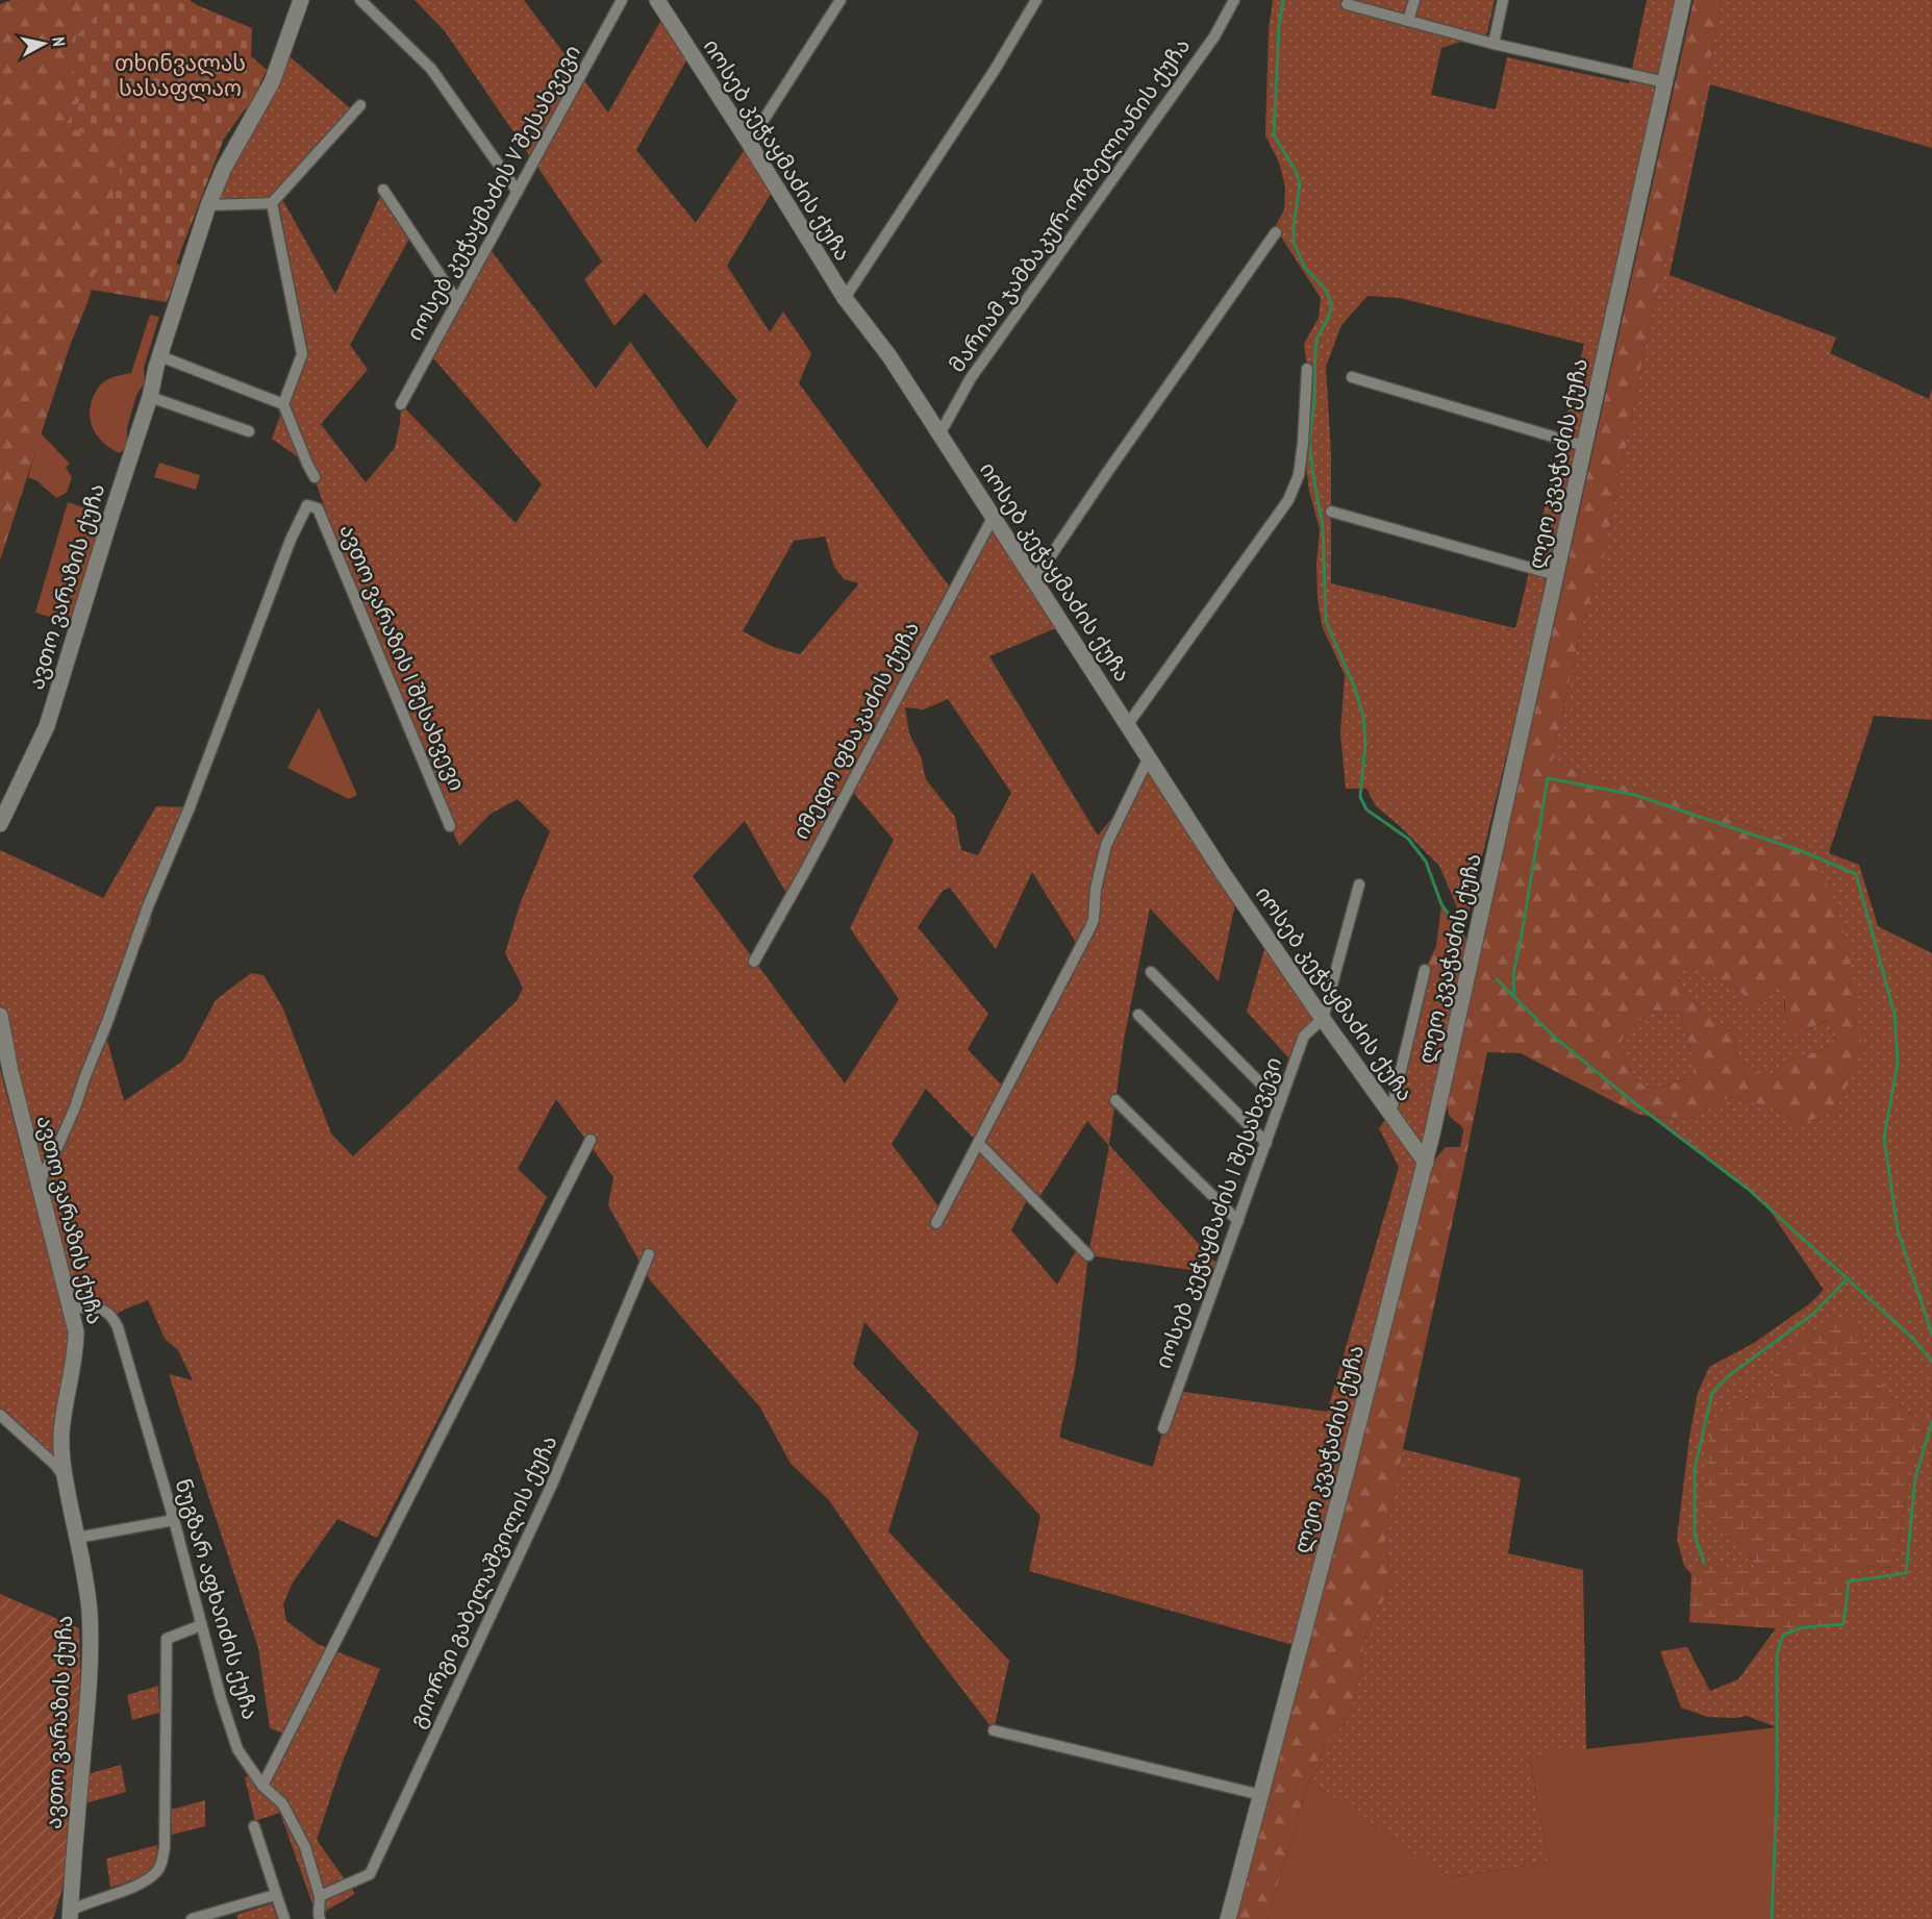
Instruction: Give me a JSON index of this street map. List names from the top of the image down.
{
  "streets": {
    "street": [
      "იოსებ კეჭაყმაძის ქუჩა",
      "იოსებ კეჭაყმაძის V შესახვევი",
      "მარიამ ჯამბაკურ-ორბელიანის ქუჩა",
      "ლეო კვაჭაძის ქუჩა",
      "ავთო ვარაზის ქუჩა",
      "ავთო ვარაზის I შესახვევი",
      "იმედო ფხაკაძის ქუჩა",
      "იოსებ კეჭაყმაძის I შესახვევი",
      "გიორგი გაბელაშვილის ქუჩა",
      "ნუგზარ აფხაიძის ქუჩა"
    ]
  },
  "crossings": [
    ["იოსებ კეჭაყმაძის ქუჩა", "მარიამ ჯამბაკურ-ორბელიანის ქუჩა"],
    ["იოსებ კეჭაყმაძის ქუჩა", "ლეო კვაჭაძის ქუჩა"],
    ["იოსებ კეჭაყმაძის ქუჩა", "იმედო ფხაკაძის ქუჩა"],
    ["იოსებ კეჭაყმაძის ქუჩა", "იოსებ კეჭაყმაძის I შესახვევი"],
    ["ავთო ვარაზის ქუჩა", "ავთო ვარაზის I შესახვევი"],
    ["ავთო ვარაზის ქუჩა", "ნუგზარ აფხაიძის ქუჩა"],
    ["გიორგი გაბელაშვილის ქუჩა", "ნუგზარ აფხაიძის ქუჩა"]
  ],
  "parks": ["თხინვალას სასაფლაო"],
  "north": "right"
}
